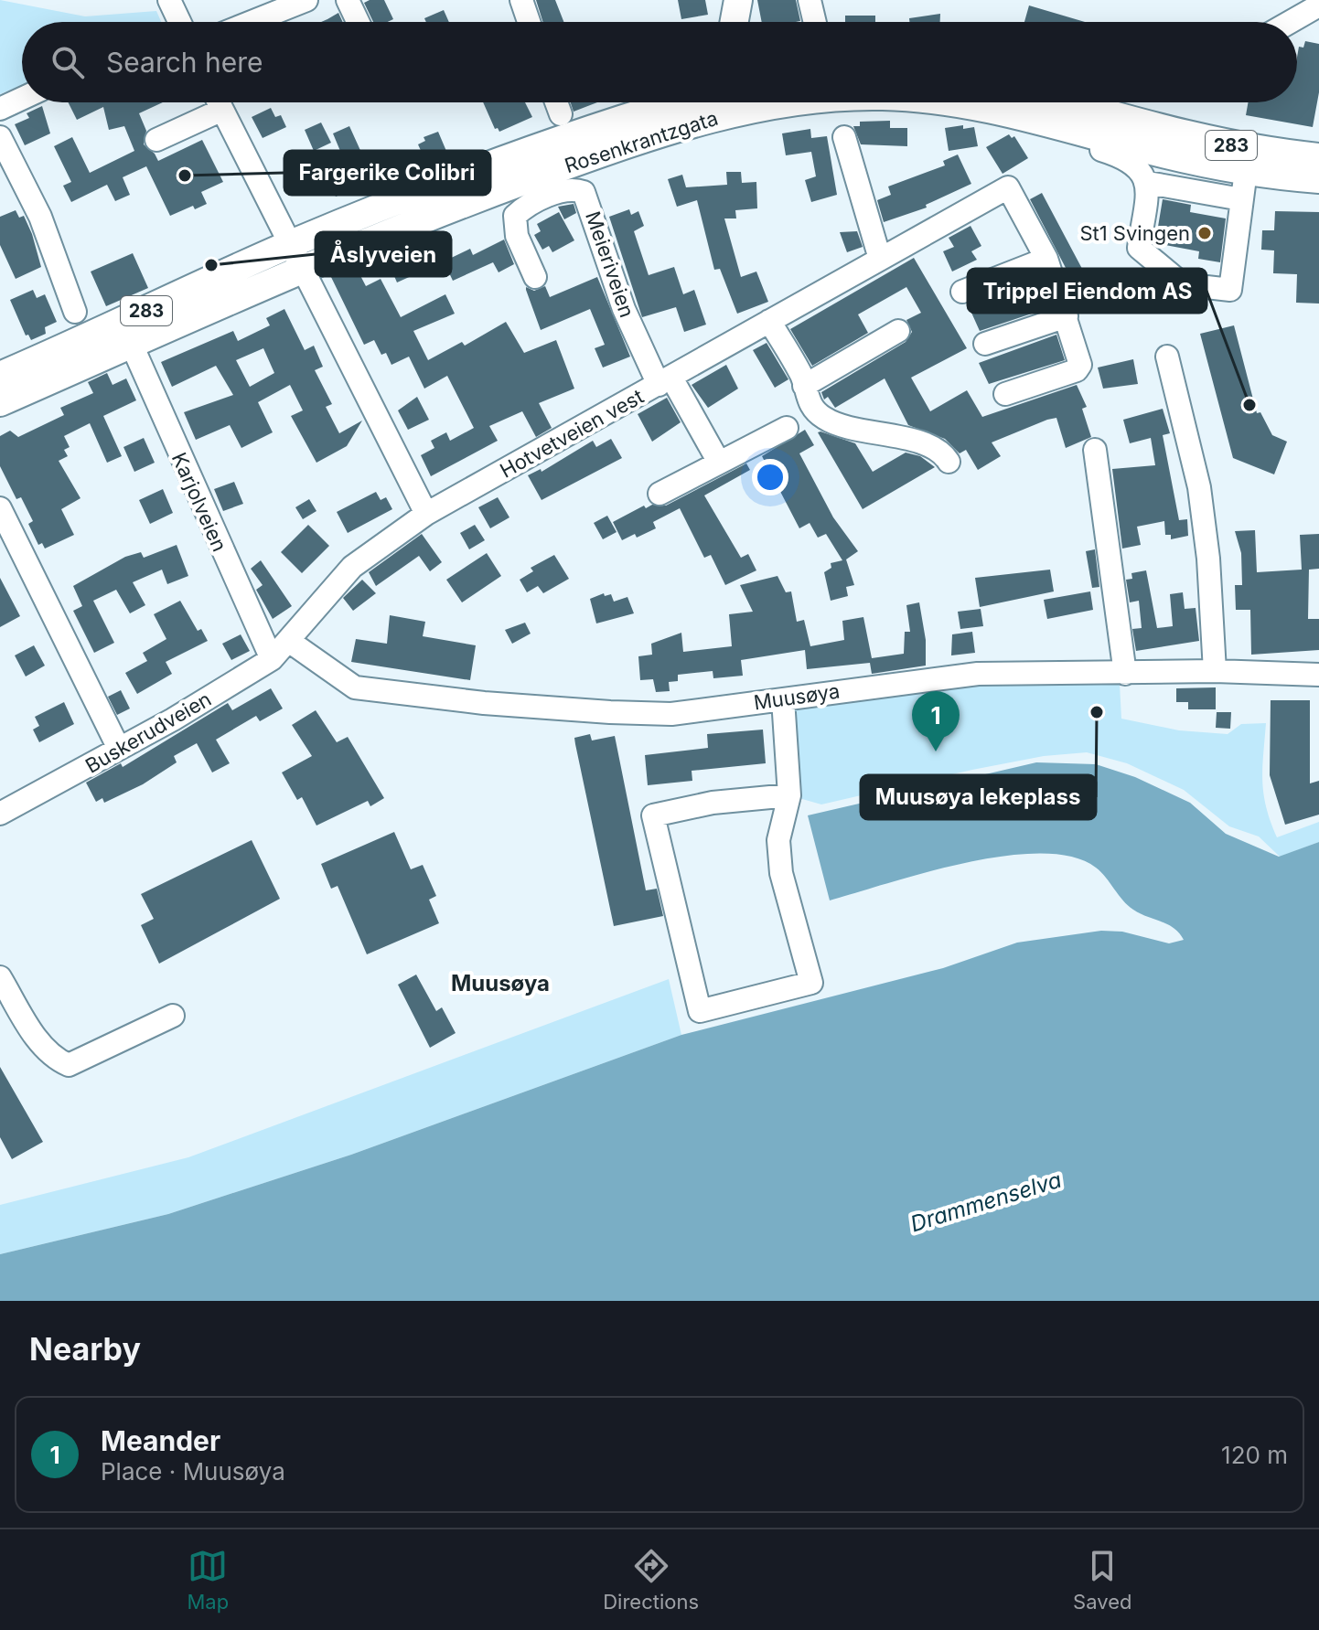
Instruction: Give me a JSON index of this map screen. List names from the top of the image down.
{
  "streets": {
    "main road": ["Rosenkrantzgata", "283"],
    "street": [
      "Meieriveien",
      "Hotvetveien vest",
      "Karjolveien",
      "Muusøya",
      "Buskerudveien"
    ]
  },
  "crossings": [
    ["Rosenkrantzgata", "Karjolveien"],
    ["Meieriveien", "Hotvetveien vest"],
    ["Hotvetveien vest", "Muusøya"],
    ["Hotvetveien vest", "Buskerudveien"],
    ["Karjolveien", "Buskerudveien"],
    ["Muusøya", "Buskerudveien"]
  ],
  "districts": ["Muusøya"],
  "water": ["Drammenselva"],
  "places": [
    "Fargerike Colibri",
    "St1 Svingen",
    "Åslyveien",
    "Trippel Eiendom AS",
    "Muusøya lekeplass"
  ],
  "page": {
    "search": "Search here",
    "pins": "1",
    "heading": "Nearby",
    "list": [
      {
        "mark": "1",
        "name": "Meander",
        "note": "Place · Muusøya",
        "value": "120 m"
      }
    ],
    "nav": ["Map", "Directions", "Saved"]
  }
}
